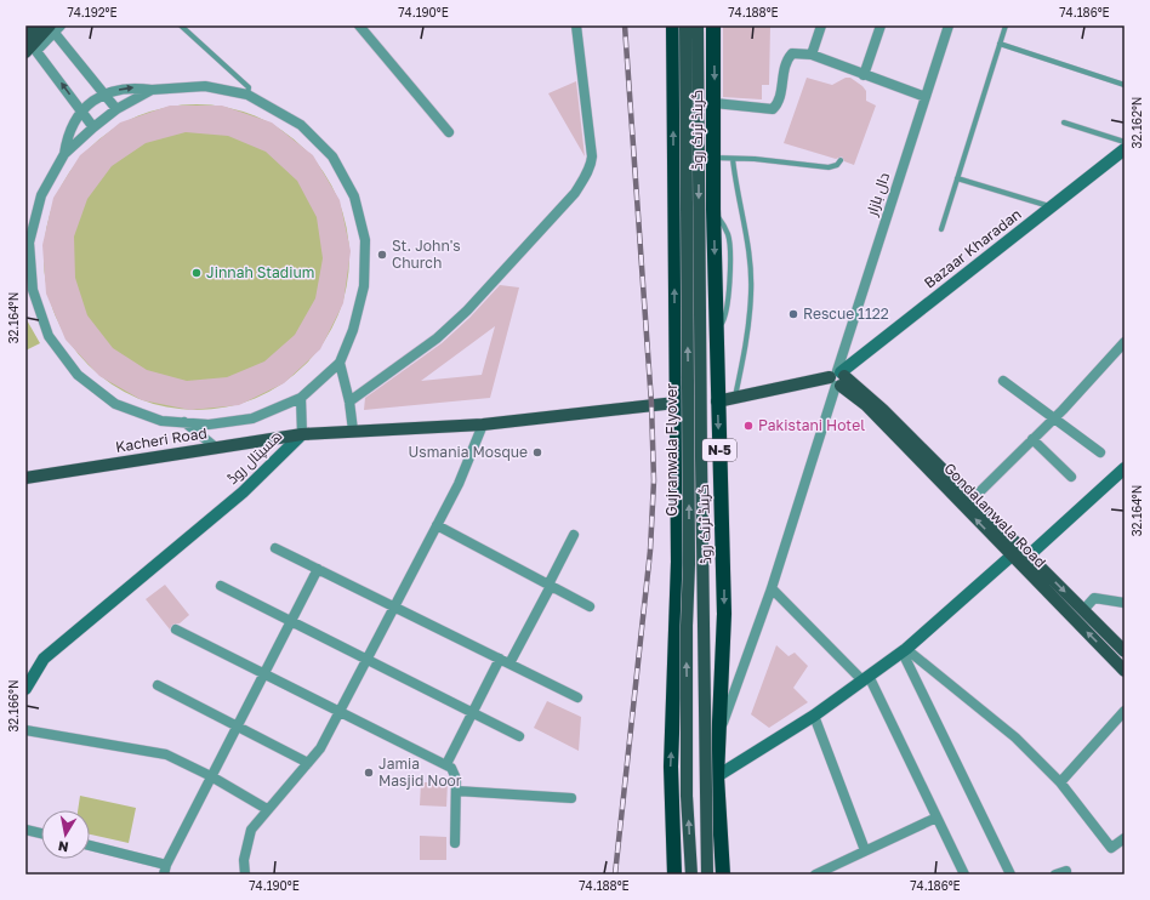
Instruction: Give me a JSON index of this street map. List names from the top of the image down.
{
  "streets": {
    "highway": ["گرینڈ ٹرنک روڈ", "N-5"],
    "main road": [
      "Kacheri Road",
      "Gujranwala Flyover",
      "ھسپتال روڈ",
      "Gondalanwala Road"
    ],
    "street": ["دال بازار", "Bazaar Kharadan"]
  },
  "crossings": [
    ["گرینڈ ٹرنک روڈ", "دال بازار"],
    ["گرینڈ ٹرنک روڈ", "ھسپتال روڈ"],
    ["دال بازار", "Bazaar Kharadan"],
    ["دال بازار", "Gondalanwala Road"],
    ["Bazaar Kharadan", "Gondalanwala Road"],
    ["Kacheri Road", "ھسپتال روڈ"]
  ],
  "places": [
    "St. John's Church",
    "Jinnah Stadium",
    "Rescue 1122",
    "Pakistani Hotel",
    "Usmania Mosque",
    "Jamia Masjid Noor"
  ],
  "north": "bottom",
  "coordinates": [
    "74.192°E",
    "74.190°E",
    "74.188°E",
    "74.186°E",
    "32.162°N",
    "32.164°N",
    "32.166°N"
  ]
}
